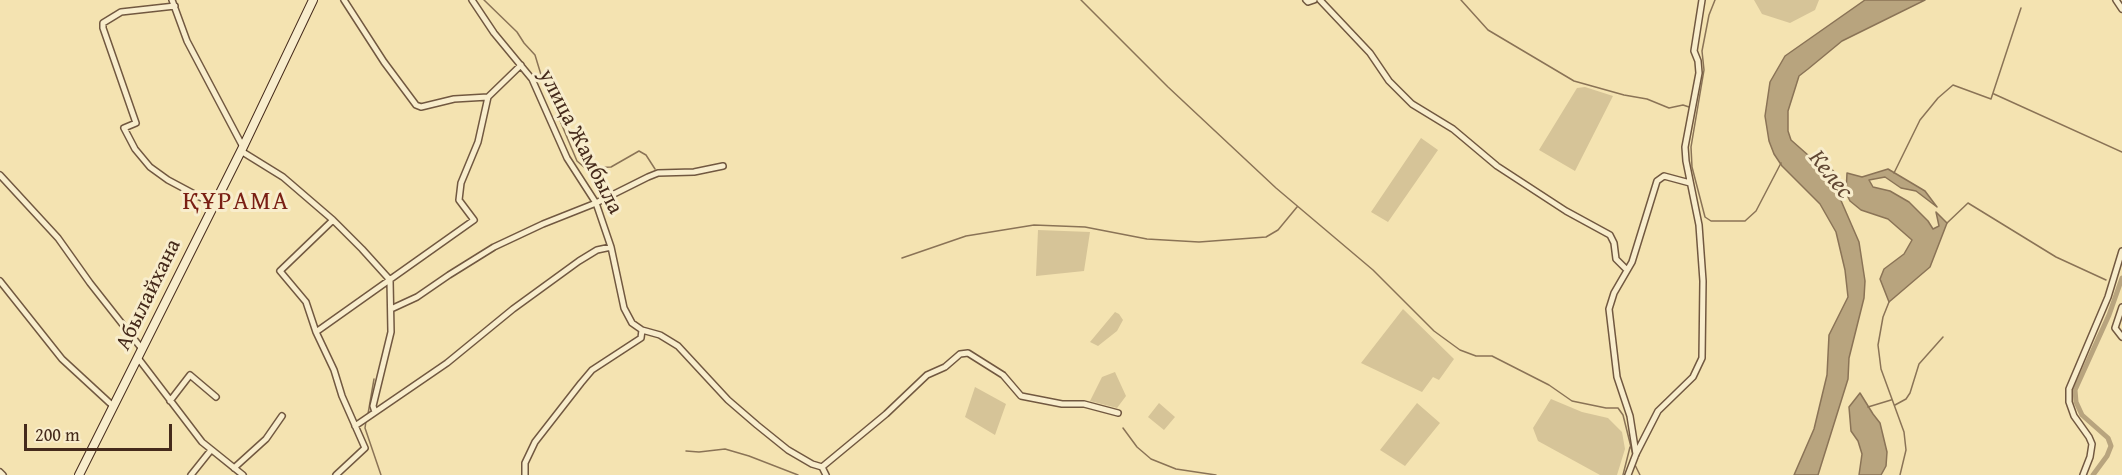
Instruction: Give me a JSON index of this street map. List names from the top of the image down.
{
  "streets": {
    "main road": ["Абылайхана"],
    "street": ["улица Жамбыла"]
  },
  "districts": ["ҚҰРАМА"],
  "water": ["Келес"],
  "scale_bar": "200 m"
}
